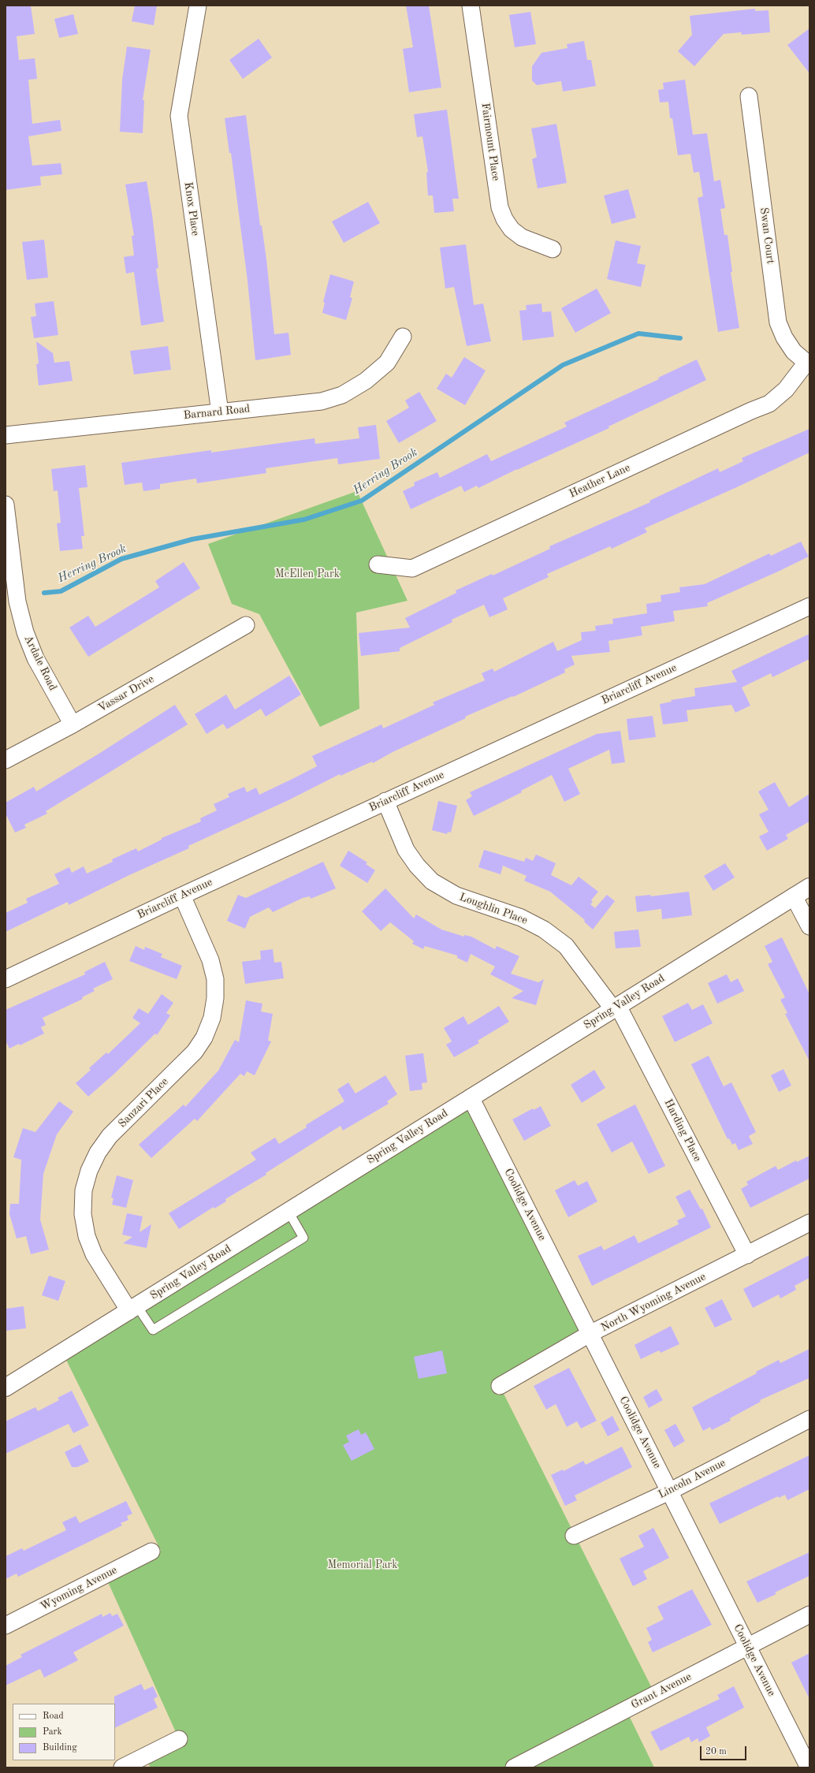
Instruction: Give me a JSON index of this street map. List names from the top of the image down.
{
  "streets": {
    "street": [
      "Fairmount Place",
      "Knox Place",
      "Swan Court",
      "Barnard Road",
      "Heather Lane",
      "Ardale Road",
      "Briarcliff Avenue",
      "Vassar Drive",
      "Loughlin Place",
      "Spring Valley Road",
      "Sanzari Place",
      "Harding Place",
      "Coolidge Avenue",
      "North Wyoming Avenue",
      "Lincoln Avenue",
      "Wyoming Avenue",
      "Grant Avenue"
    ]
  },
  "crossings": [
    ["Knox Place", "Barnard Road"],
    ["Swan Court", "Heather Lane"],
    ["Ardale Road", "Vassar Drive"],
    ["Briarcliff Avenue", "Loughlin Place"],
    ["Briarcliff Avenue", "Sanzari Place"],
    ["Loughlin Place", "Spring Valley Road"],
    ["Loughlin Place", "Harding Place"],
    ["Spring Valley Road", "Sanzari Place"],
    ["Spring Valley Road", "Harding Place"],
    ["Spring Valley Road", "Coolidge Avenue"],
    ["Harding Place", "North Wyoming Avenue"],
    ["Coolidge Avenue", "North Wyoming Avenue"],
    ["Coolidge Avenue", "Lincoln Avenue"],
    ["Coolidge Avenue", "Grant Avenue"]
  ],
  "water": ["Herring Brook"],
  "parks": ["McEllen Park", "Memorial Park"],
  "legend": ["Road", "Park", "Building"],
  "scale_bar": "20 m"
}
